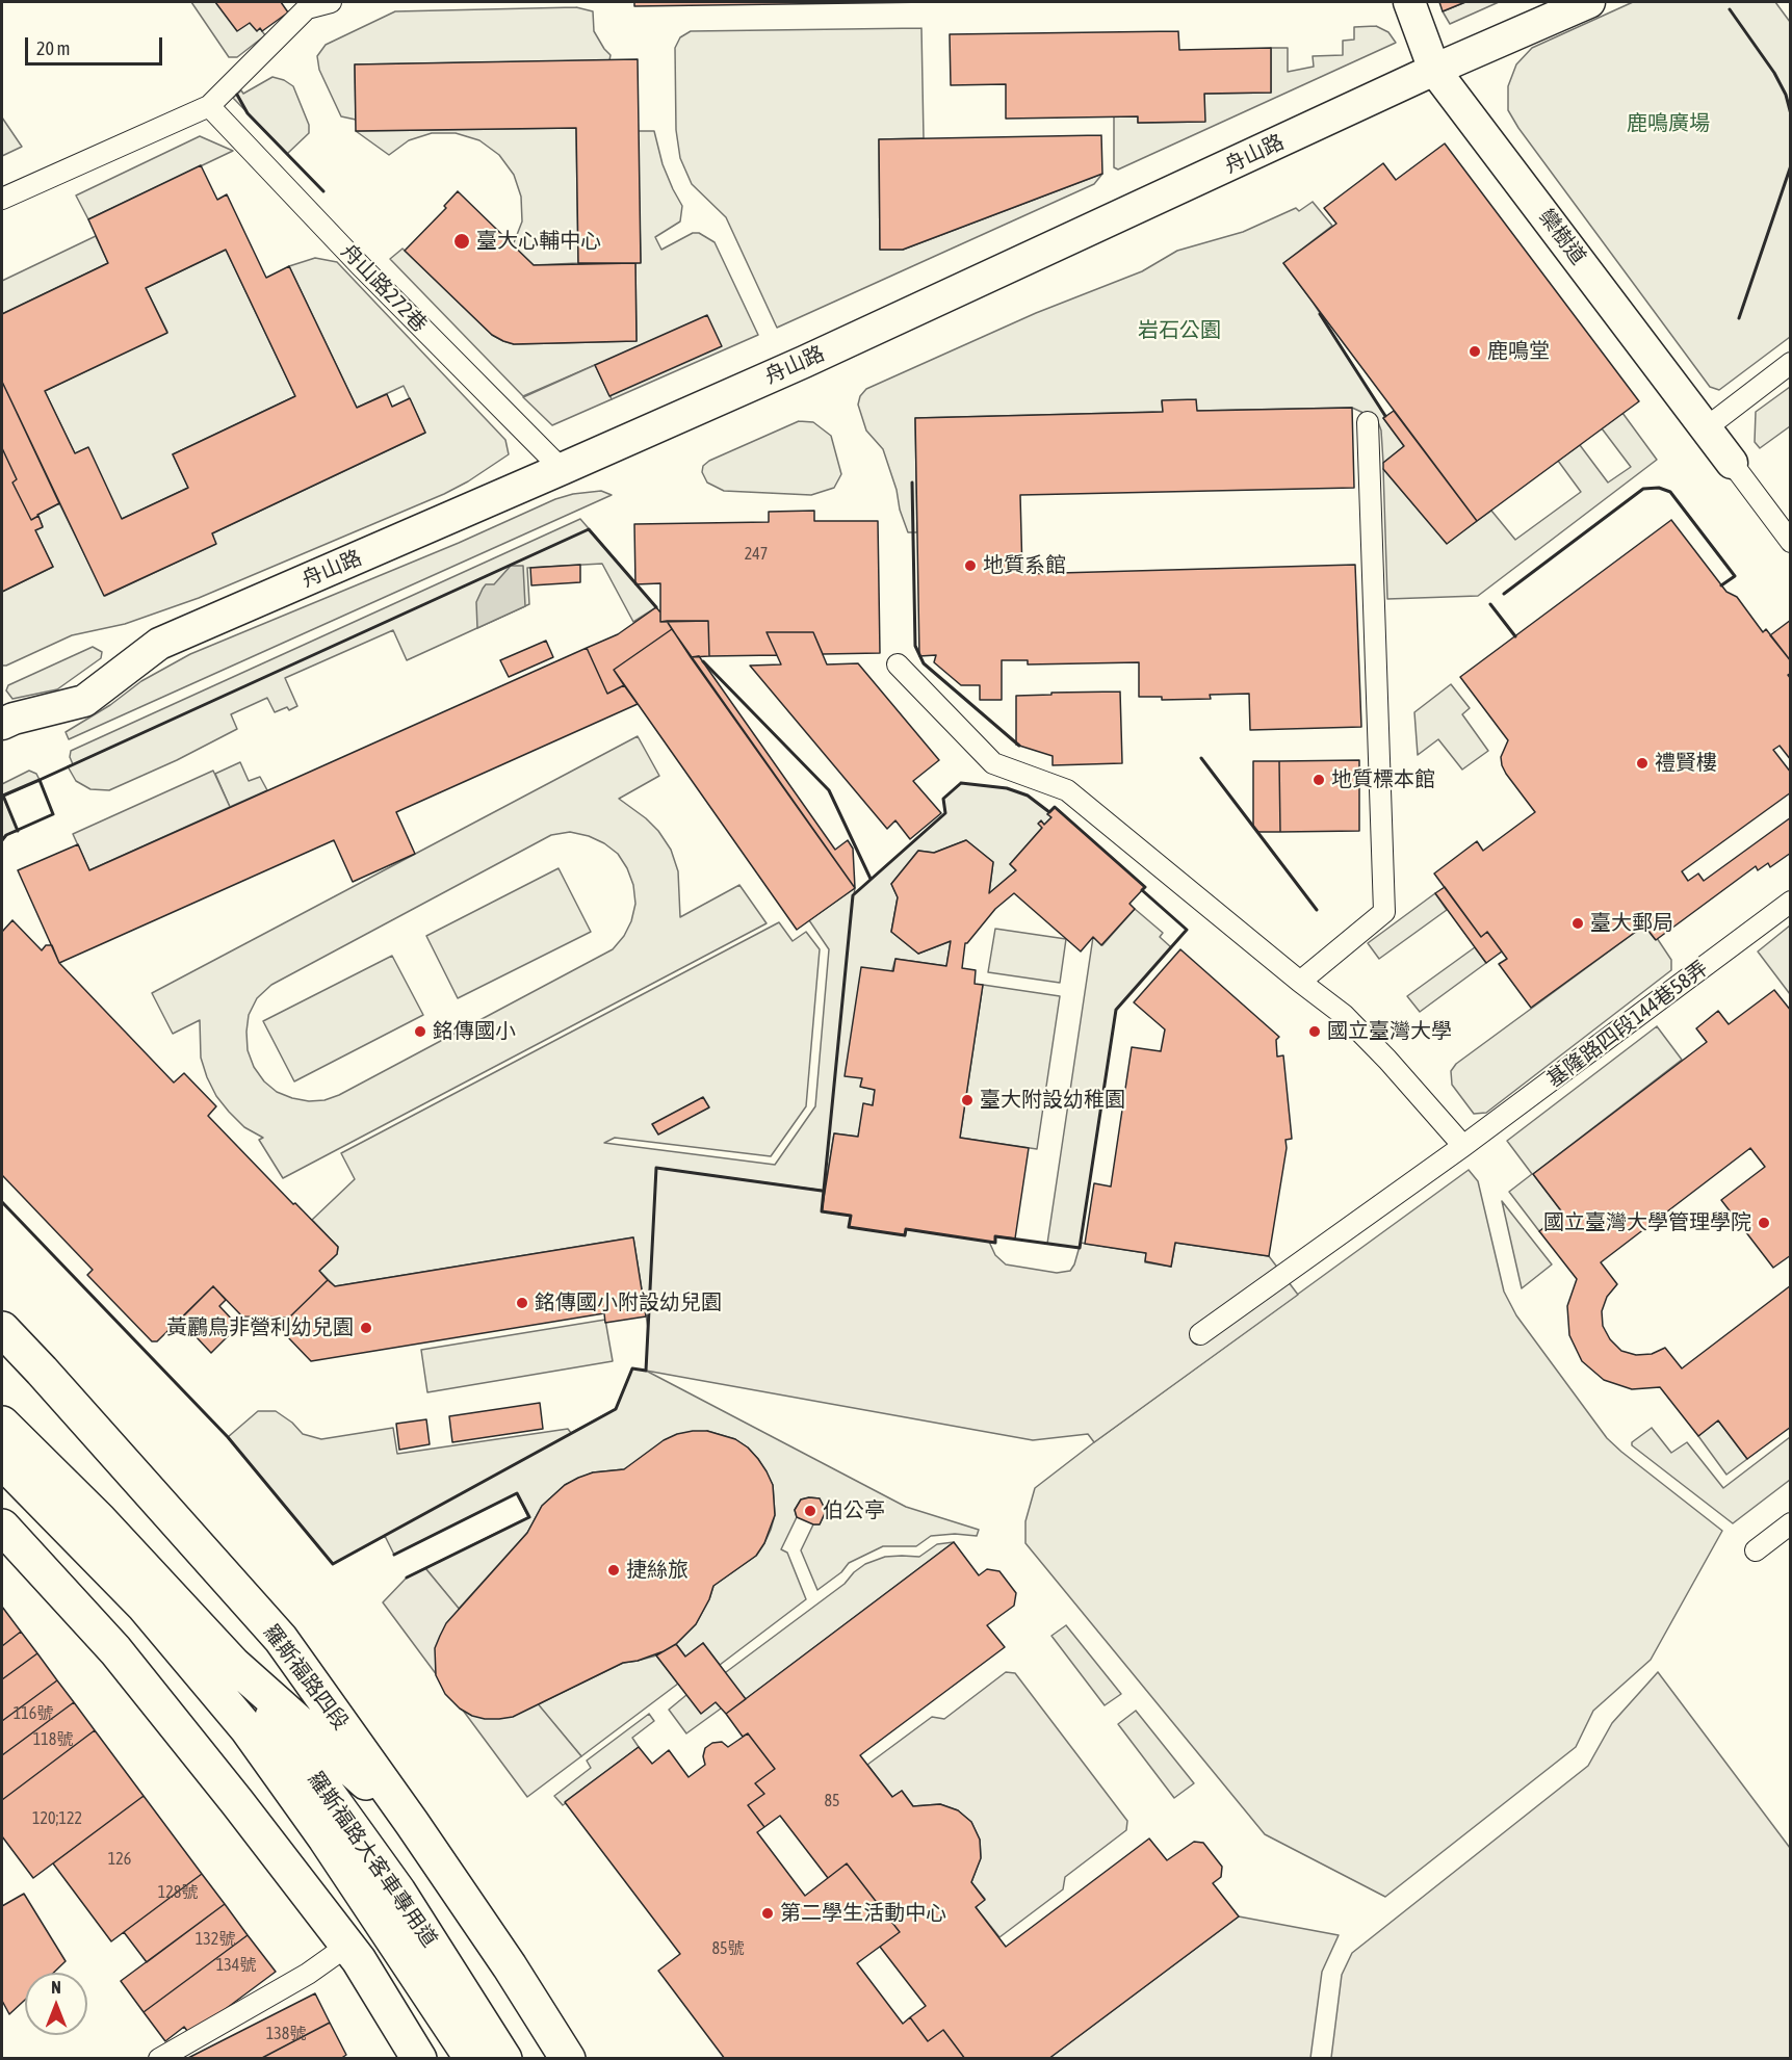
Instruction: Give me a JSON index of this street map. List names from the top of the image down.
{
  "streets": {
    "main road": ["羅斯福路四段", "羅斯福路大客車專用道"],
    "street": ["舟山路", "欒樹道"],
    "lane": ["舟山路272巷", "基隆路四段144巷58弄"]
  },
  "crossings": [
    ["舟山路", "欒樹道"],
    ["舟山路", "舟山路272巷"],
    ["羅斯福路四段", "羅斯福路大客車專用道"]
  ],
  "parks": ["鹿鳴廣場", "岩石公園"],
  "places": [
    "臺大心輔中心",
    "鹿鳴堂",
    "地質系館",
    "禮賢樓",
    "地質標本館",
    "臺大郵局",
    "銘傳國小",
    "國立臺灣大學",
    "臺大附設幼稚園",
    "國立臺灣大學管理學院",
    "銘傳國小附設幼兒園",
    "黃鸝鳥非營利幼兒園",
    "伯公亭",
    "捷絲旅",
    "第二學生活動中心"
  ],
  "house_numbers": [
    "247",
    "116號",
    "118號",
    "85",
    "120;122",
    "126",
    "128號",
    "132號",
    "85號",
    "134號",
    "138號"
  ],
  "scale_bar": "20 m",
  "north": "top"
}
